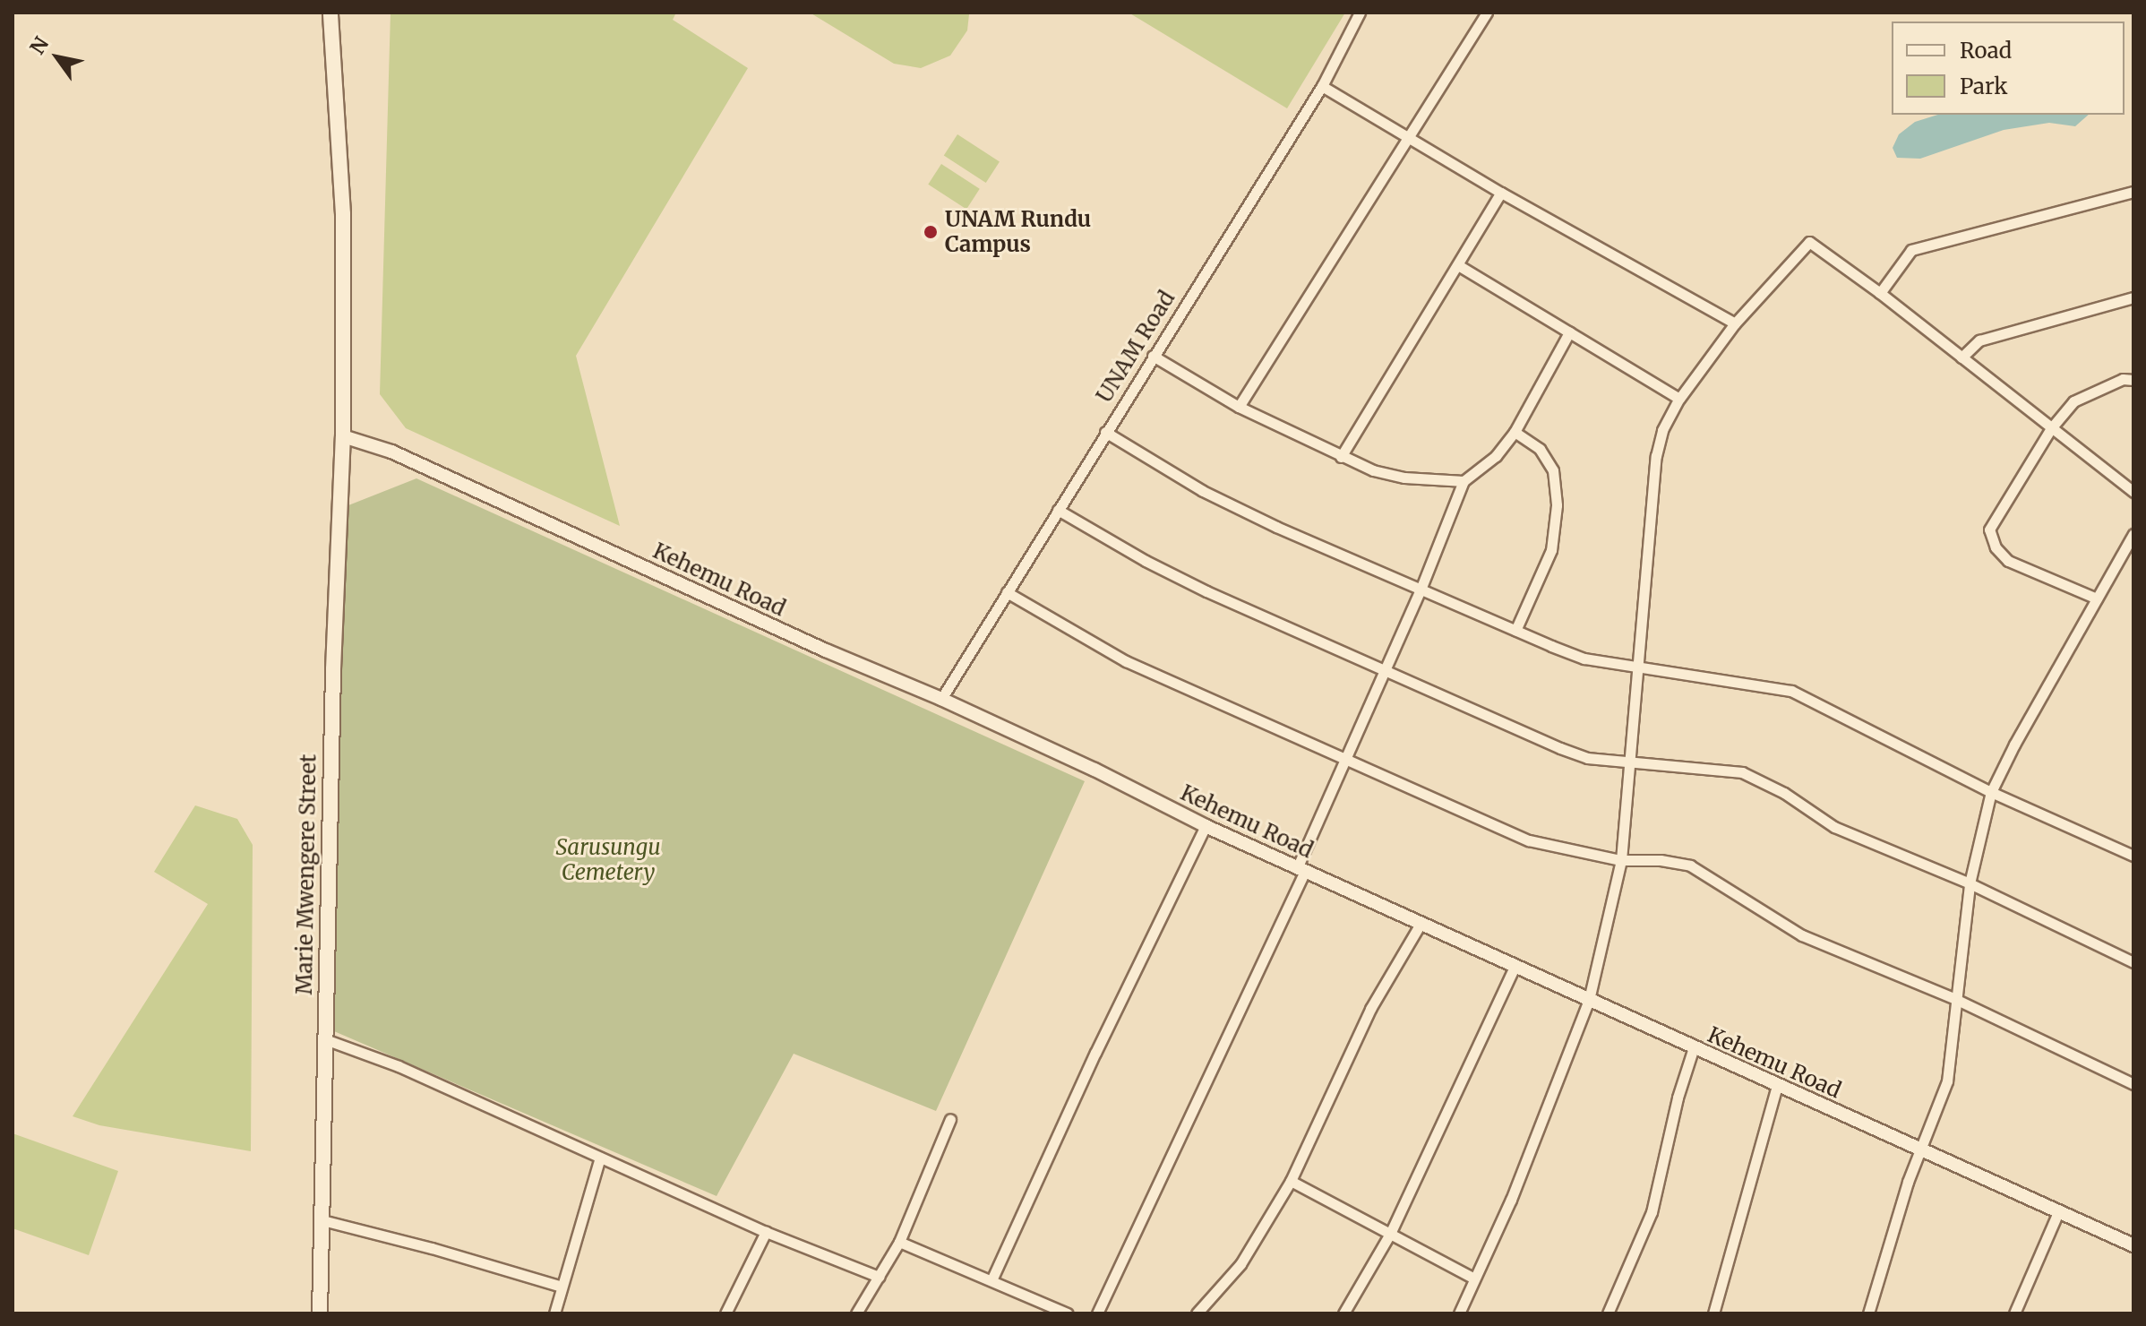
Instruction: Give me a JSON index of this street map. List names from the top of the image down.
{
  "streets": {
    "main road": ["Marie Mwengere Street"],
    "street": ["UNAM Road", "Kehemu Road"]
  },
  "crossings": [
    ["UNAM Road", "Kehemu Road"],
    ["Kehemu Road", "Marie Mwengere Street"]
  ],
  "parks": ["Sarusungu Cemetery"],
  "places": ["UNAM Rundu Campus"],
  "legend": ["Road", "Park"],
  "north": "top left"
}
